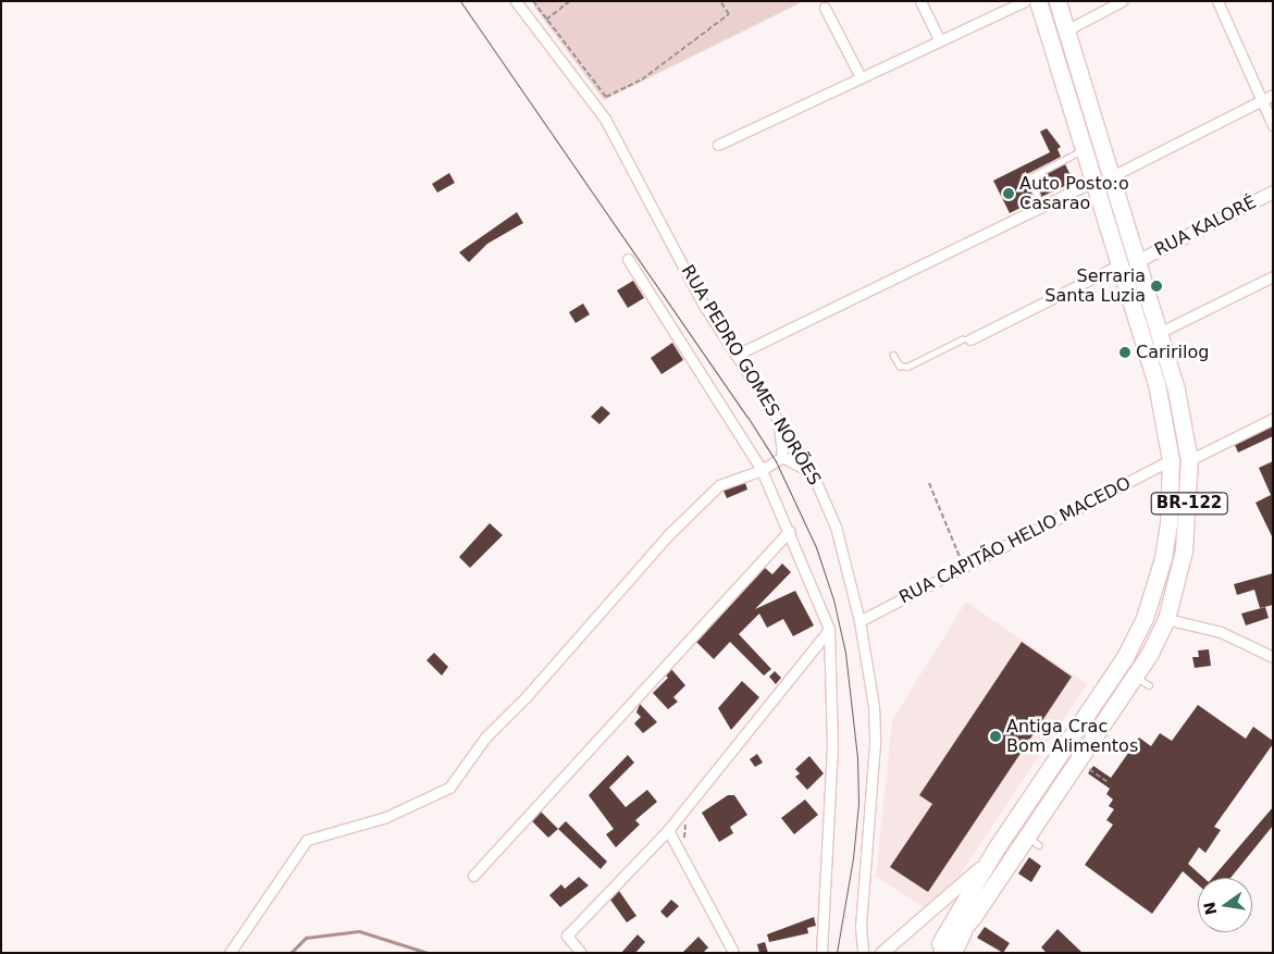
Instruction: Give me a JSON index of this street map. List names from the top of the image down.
{
  "streets": {
    "highway": ["BR-122"],
    "main road": ["RUA KALORÉ"],
    "street": ["RUA PEDRO GOMES NORÕES", "RUA CAPITÃO HELIO MACEDO"]
  },
  "crossings": [
    ["RUA KALORÉ", "BR-122"],
    ["RUA PEDRO GOMES NORÕES", "RUA CAPITÃO HELIO MACEDO"],
    ["BR-122", "RUA CAPITÃO HELIO MACEDO"]
  ],
  "places": [
    "Auto Posto:o Casarao",
    "Serraria Santa Luzia",
    "Caririlog",
    "Antiga Crac Bom Alimentos"
  ],
  "north": "left"
}
